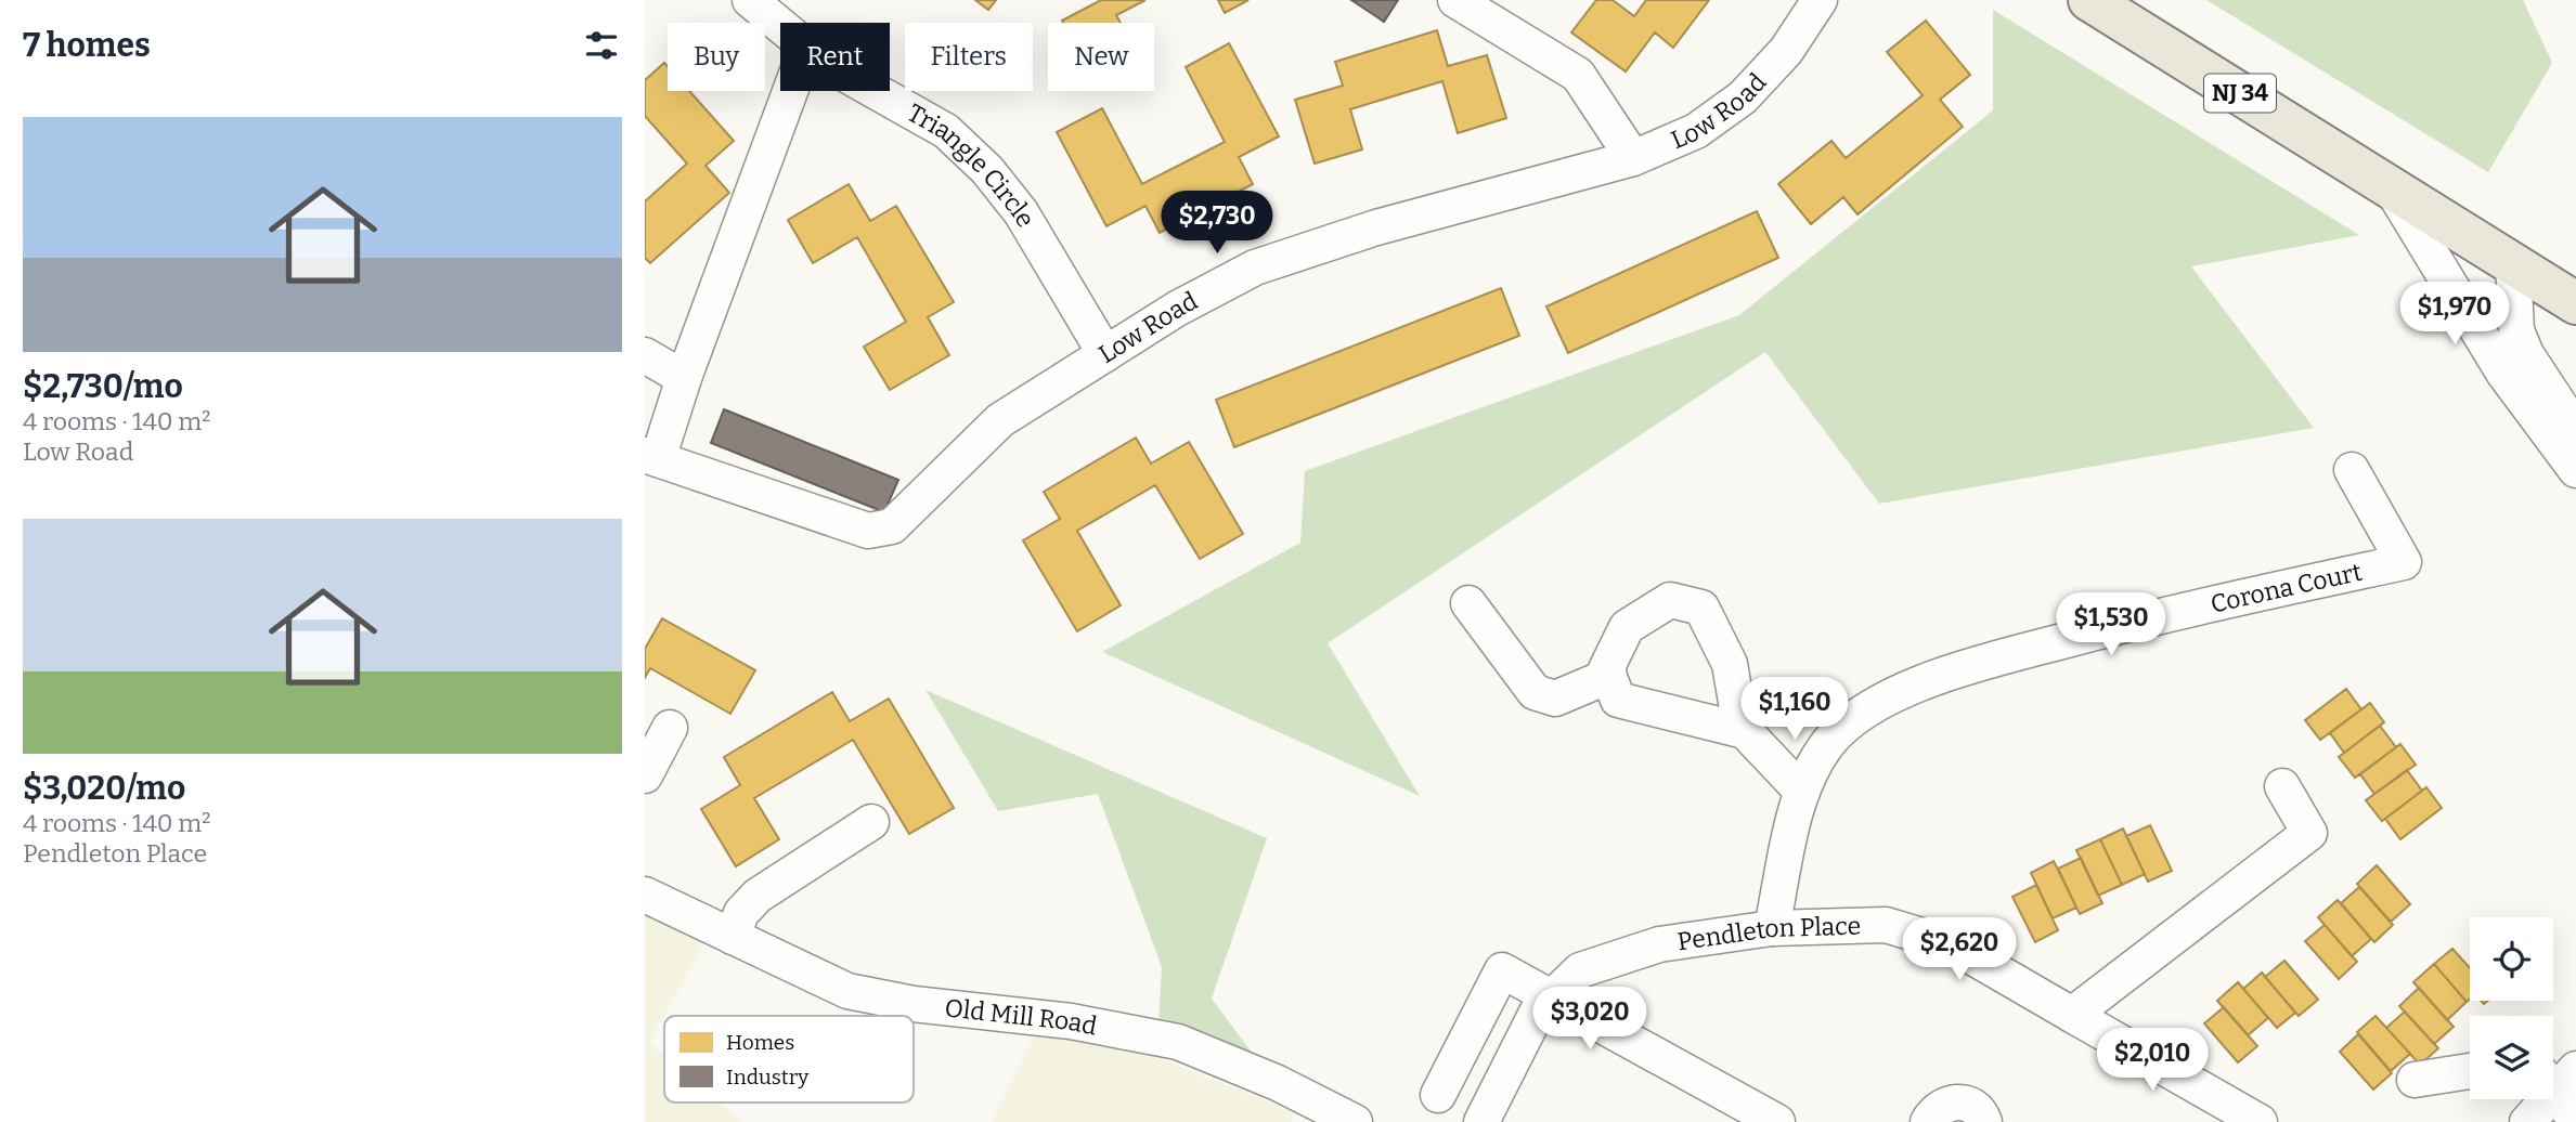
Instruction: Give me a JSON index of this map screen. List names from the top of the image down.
{
  "streets": {
    "main road": ["NJ 34"],
    "street": [
      "Low Road",
      "Triangle Circle",
      "Corona Court",
      "Pendleton Place",
      "Old Mill Road"
    ]
  },
  "crossings": [
    ["Low Road", "Triangle Circle"],
    ["Corona Court", "Pendleton Place"]
  ],
  "legend": ["Homes", "Industry"],
  "page": {
    "heading": "7 homes",
    "chip": [
      "Buy",
      "Rent",
      "Filters",
      "New"
    ],
    "list": [
      {
        "name": "$2,730/mo",
        "note": "4 rooms · 140 m² · Low Road"
      },
      {
        "name": "$3,020/mo",
        "note": "4 rooms · 140 m² · Pendleton Place"
      }
    ],
    "price": [
      "$2,730",
      "$1,970",
      "$1,530",
      "$1,160",
      "$2,620",
      "$3,020",
      "$2,010"
    ]
  }
}
